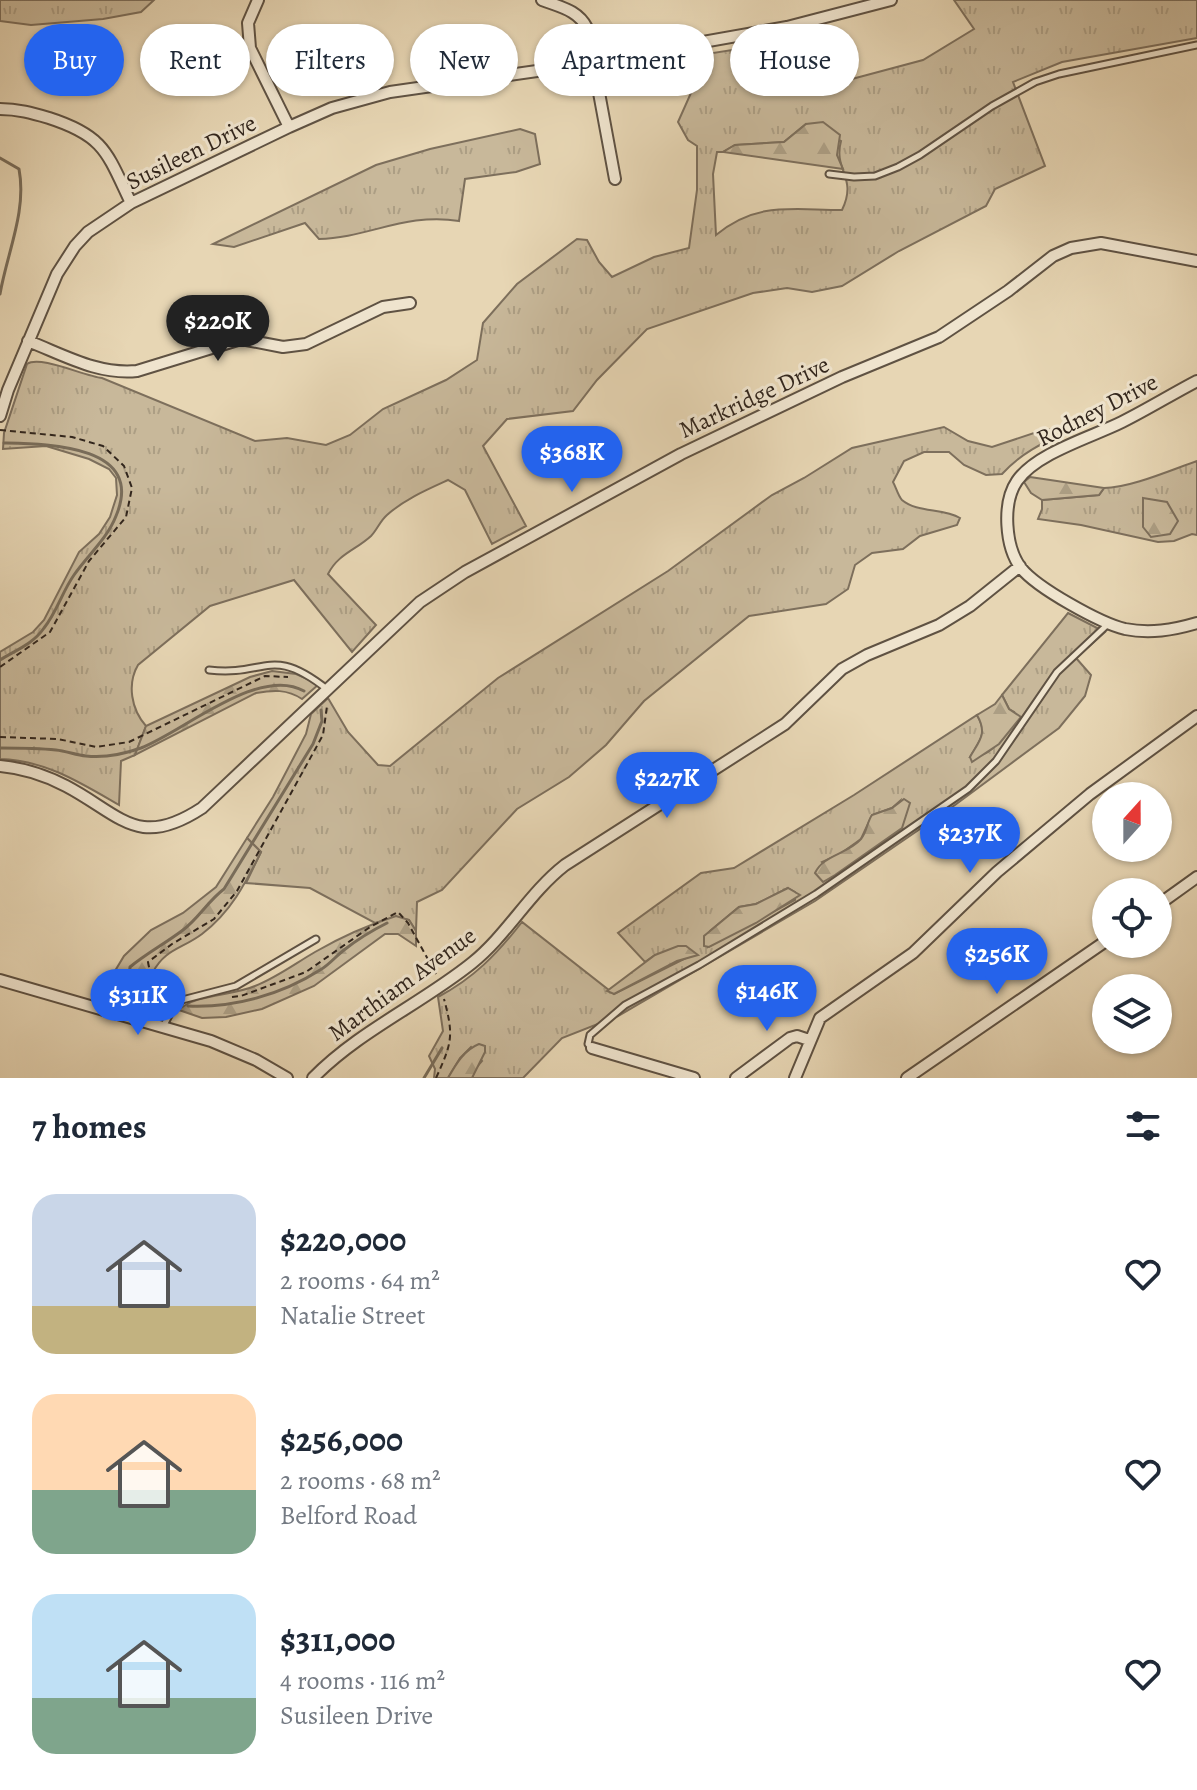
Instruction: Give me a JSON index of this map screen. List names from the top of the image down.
{
  "streets": {
    "street": [
      "Susileen Drive",
      "Markridge Drive",
      "Rodney Drive",
      "Marthiam Avenue"
    ]
  },
  "crossings": [
    ["Rodney Drive", "Marthiam Avenue"]
  ],
  "north": "top",
  "page": {
    "chip": [
      "Buy",
      "Rent",
      "Filters",
      "New",
      "Apartment",
      "House"
    ],
    "price": [
      "$220K",
      "$368K",
      "$227K",
      "$237K",
      "$256K",
      "$146K",
      "$311K"
    ],
    "heading": "7 homes",
    "list": [
      {
        "name": "$220,000",
        "note": "2 rooms · 64 m² · Natalie Street"
      },
      {
        "name": "$256,000",
        "note": "2 rooms · 68 m² · Belford Road"
      },
      {
        "name": "$311,000",
        "note": "4 rooms · 116 m² · Susileen Drive"
      }
    ]
  }
}
